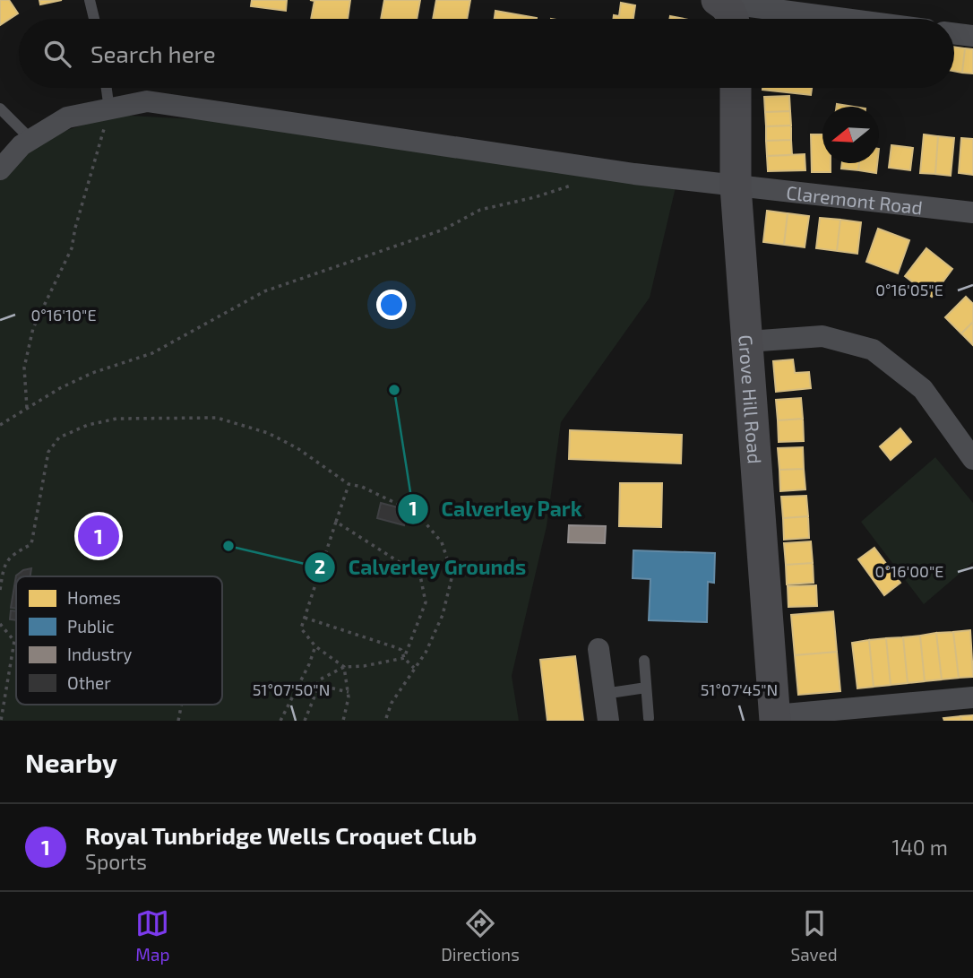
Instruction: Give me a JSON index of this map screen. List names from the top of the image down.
{
  "streets": {
    "main road": ["Grove Hill Road"],
    "street": ["Claremont Road"]
  },
  "crossings": [
    ["Claremont Road", "Grove Hill Road"]
  ],
  "places": ["Calverley Park", "Calverley Grounds"],
  "legend": [
    "Homes",
    "Public",
    "Industry",
    "Other"
  ],
  "north": "left",
  "page": {
    "search": "Search here",
    "pins": "1",
    "heading": "Nearby",
    "list": [
      {
        "mark": "1",
        "name": "Royal Tunbridge Wells Croquet Club",
        "note": "Sports",
        "value": "140 m"
      }
    ],
    "nav": ["Map", "Directions", "Saved"]
  },
  "coordinates": [
    "0°16'05\"E",
    "0°16'10\"E",
    "0°16'00\"E",
    "51°07'50\"N",
    "51°07'45\"N"
  ]
}
